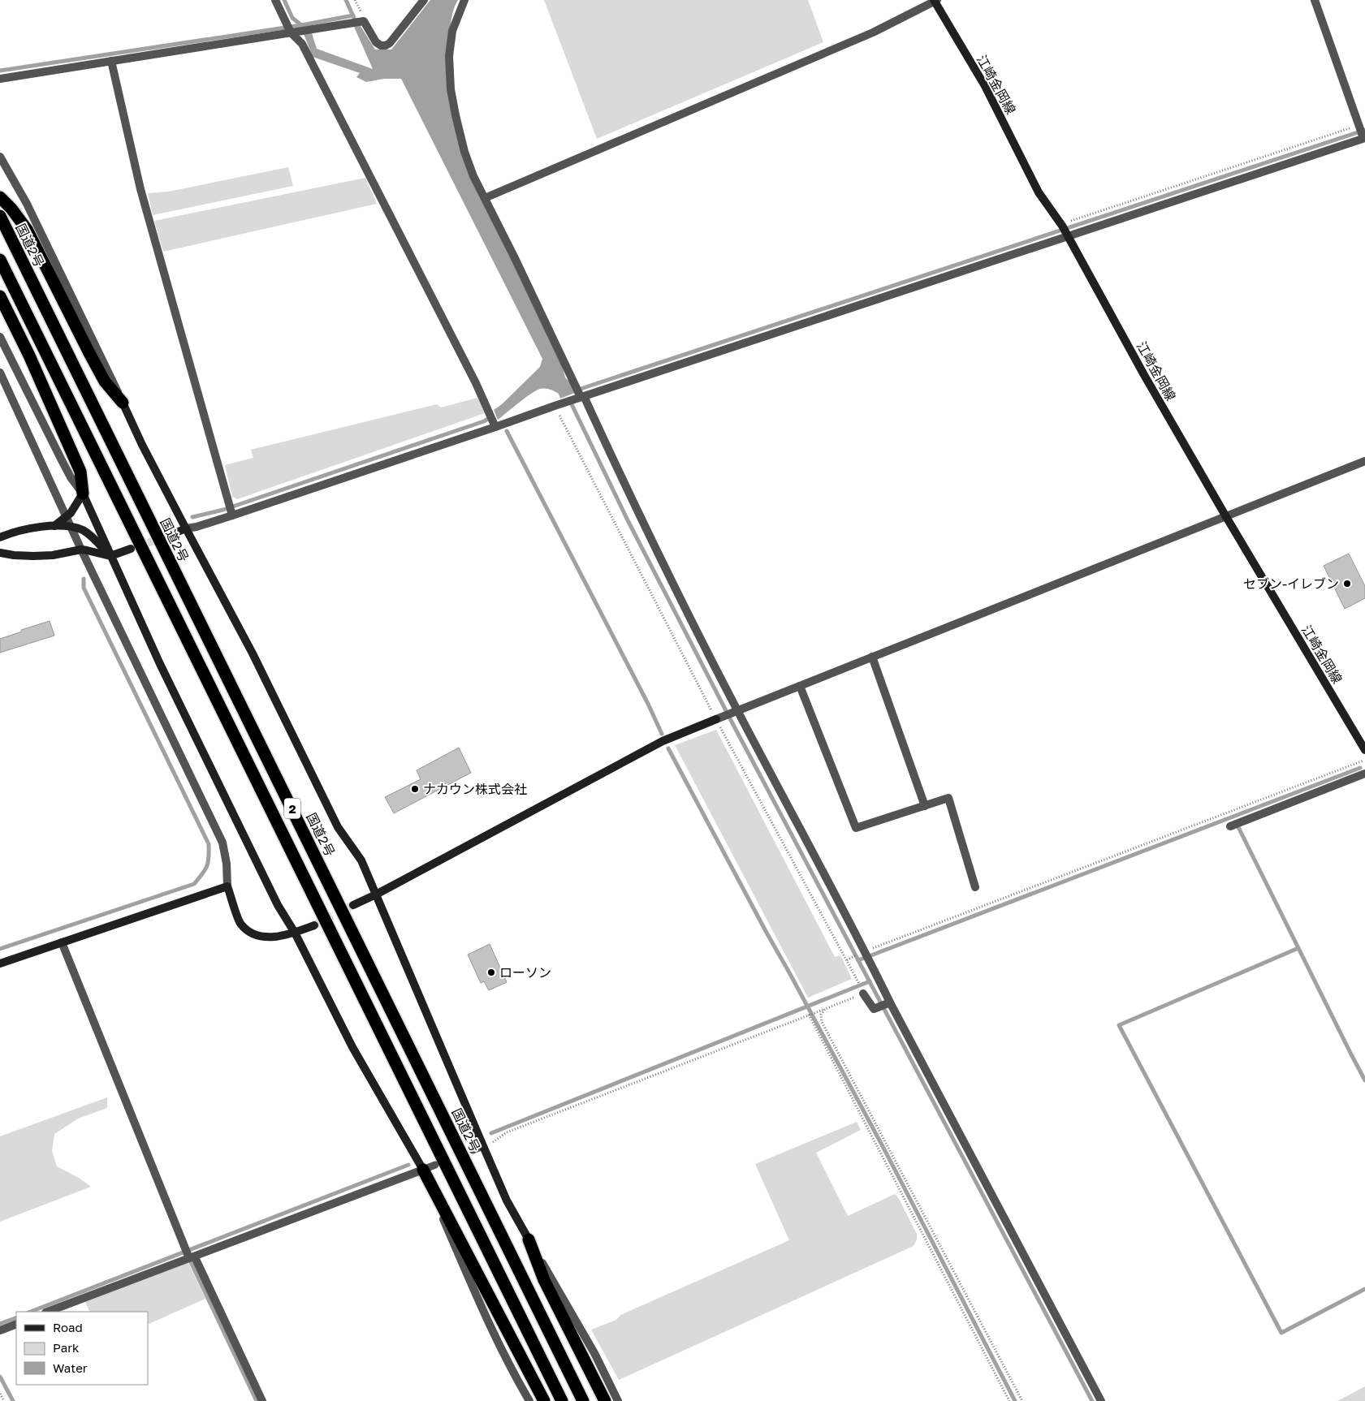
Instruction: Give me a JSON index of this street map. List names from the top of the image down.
{
  "streets": {
    "highway": ["国道2号", "2"],
    "street": ["江崎金岡線"]
  },
  "places": ["セブン-イレブン", "ナカウン株式会社", "ローソン"],
  "legend": ["Road", "Park", "Water"]
}
